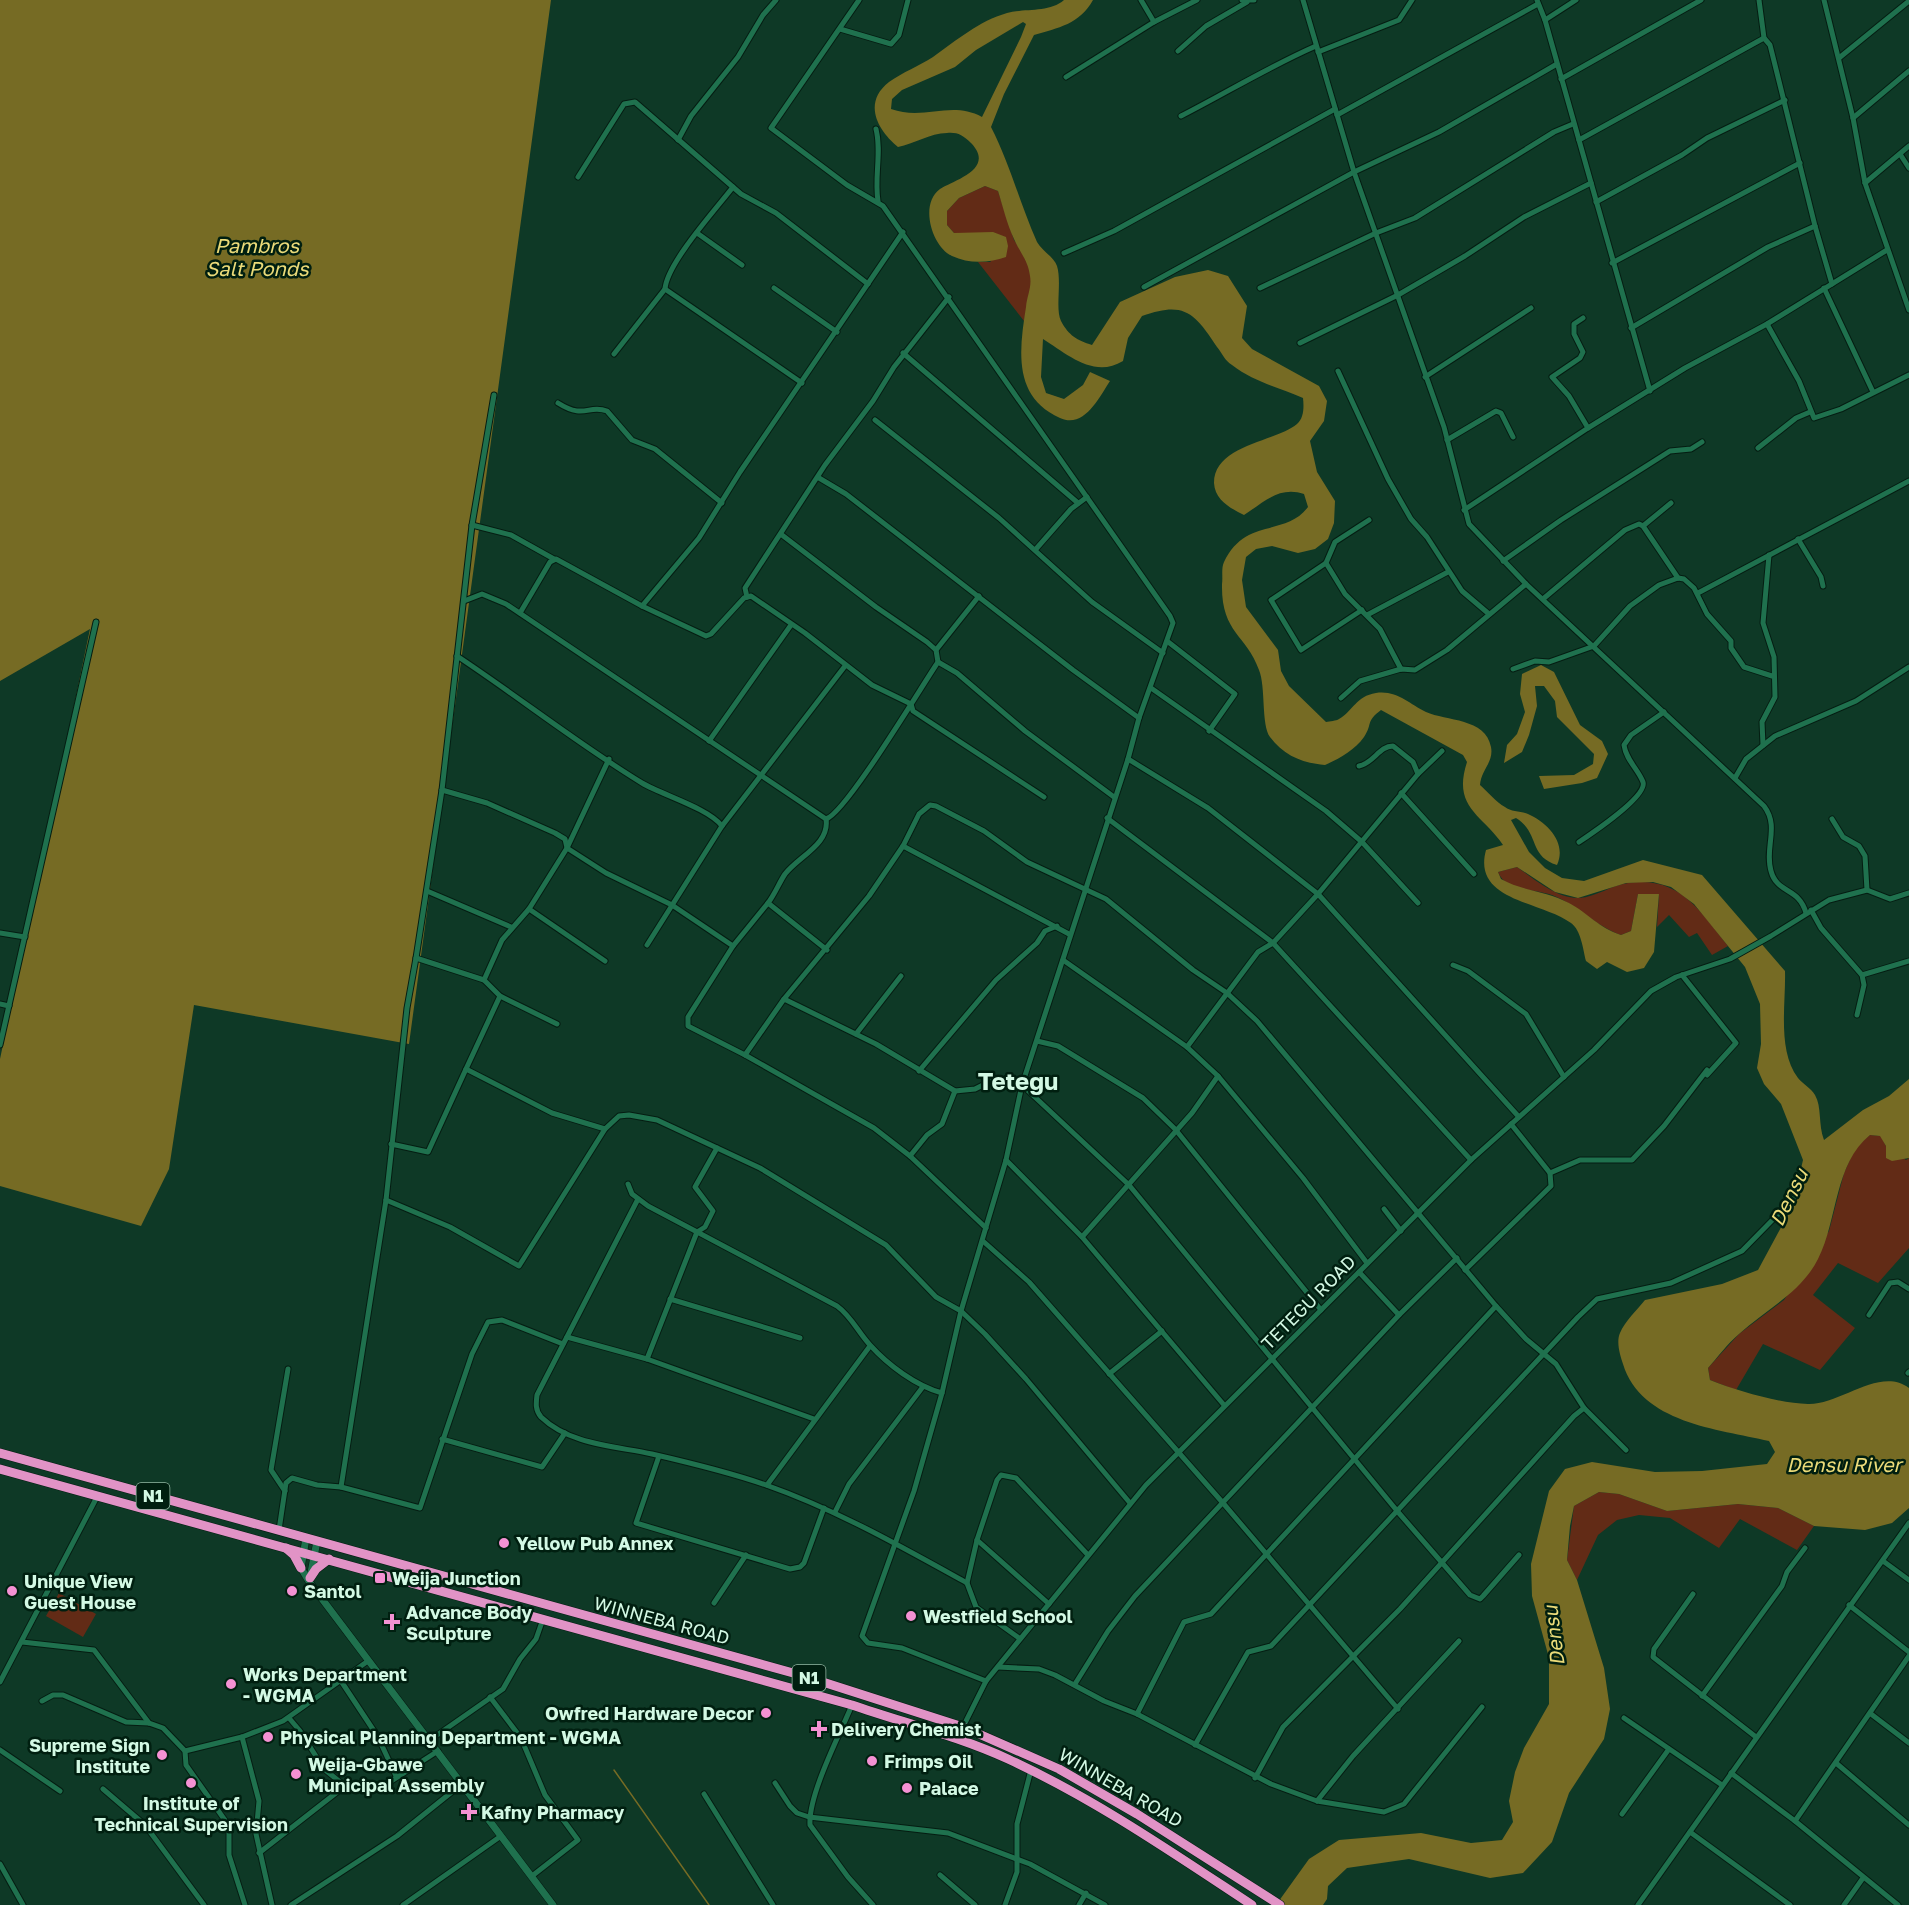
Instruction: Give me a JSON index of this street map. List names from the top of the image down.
{
  "streets": {
    "highway": ["N1", "WINNEBA ROAD"],
    "street": ["TETEGU ROAD"]
  },
  "crossings": [
    ["TETEGU ROAD", "WINNEBA ROAD"]
  ],
  "districts": ["Tetegu"],
  "water": ["Pambros Salt Ponds", "Densu", "Densu River"],
  "places": {
    "other": [
      "Yellow Pub Annex",
      "Unique View Guest House",
      "Santol",
      "Westfield School",
      "Works Department - WGMA",
      "Owfred Hardware Decor",
      "Physical Planning Department - WGMA",
      "Supreme Sign Institute",
      "Frimps Oil",
      "Weija-Gbawe Municipal Assembly",
      "Institute of Technical Supervision",
      "Palace"
    ],
    "transit": ["Weija Junction"],
    "health": ["Advance Body Sculpture", "Delivery Chemist", "Kafny Pharmacy"]
  }
}
